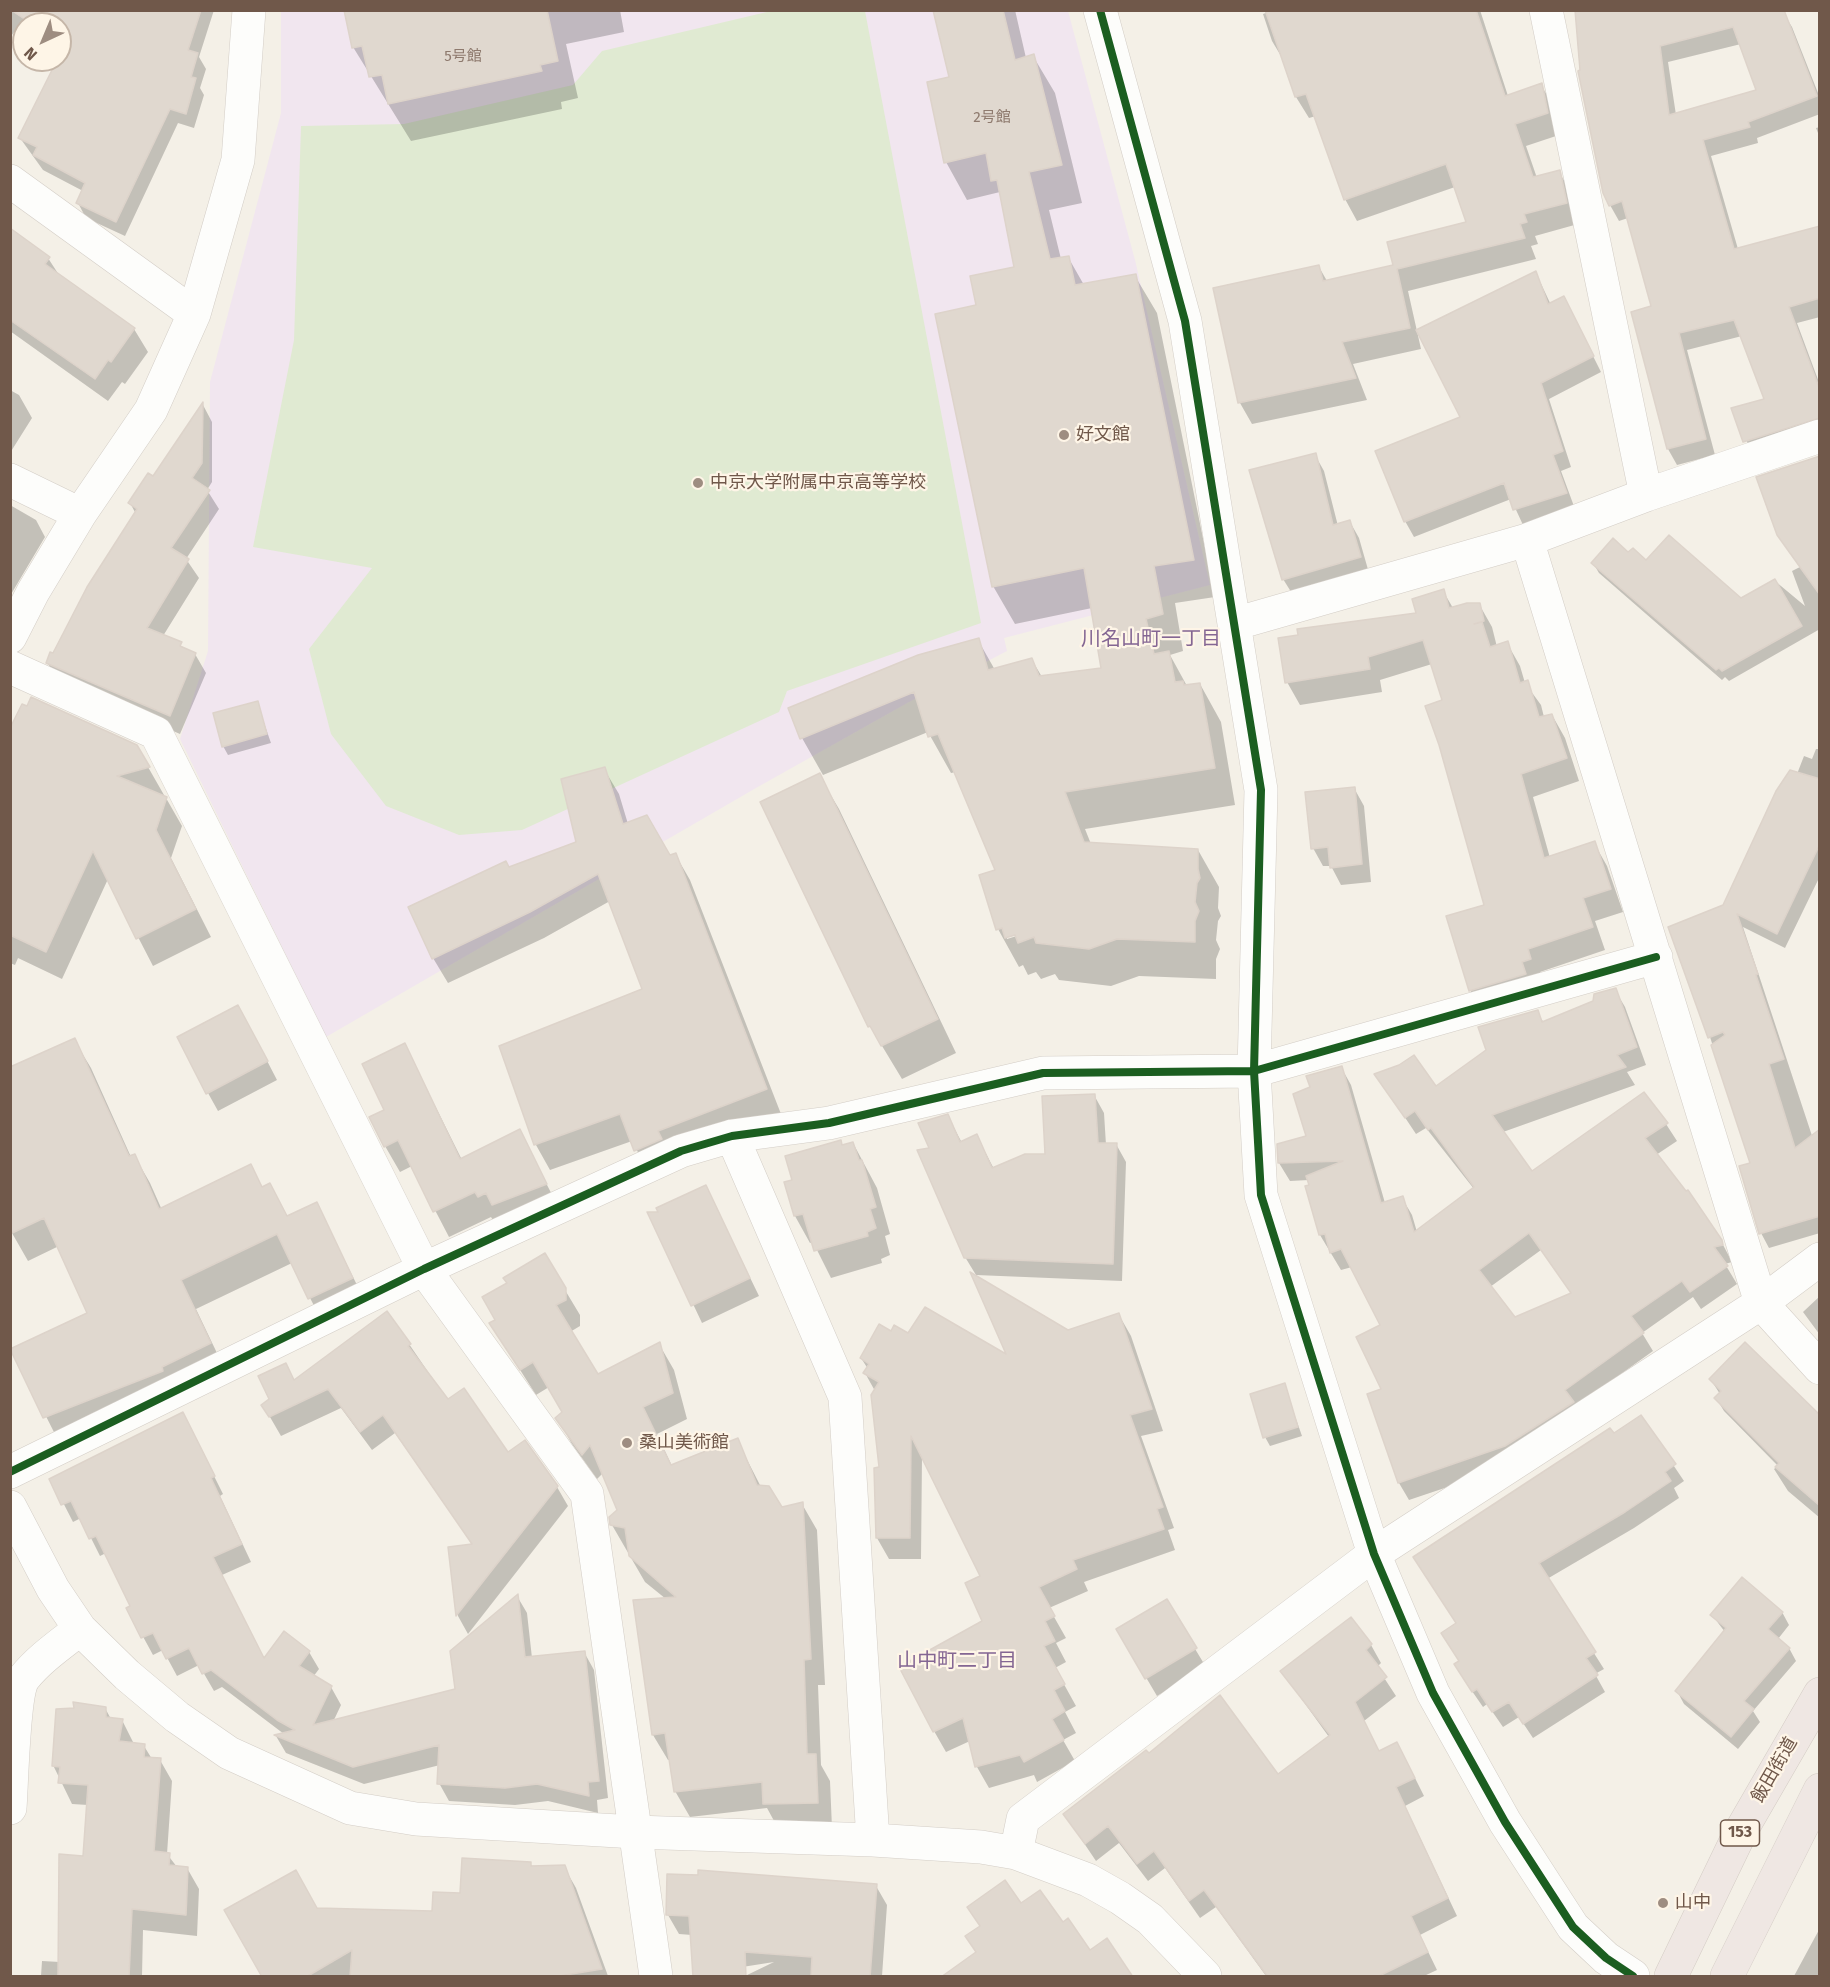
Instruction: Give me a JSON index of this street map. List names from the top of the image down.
{
  "streets": {
    "highway": ["飯田街道", "153"]
  },
  "districts": ["川名山町一丁目", "山中町二丁目"],
  "places": [
    "好文館",
    "中京大学附属中京高等学校",
    "桑山美術館",
    "山中"
  ],
  "house_numbers": ["5号館", "2号館"],
  "north": "bottom left"
}
